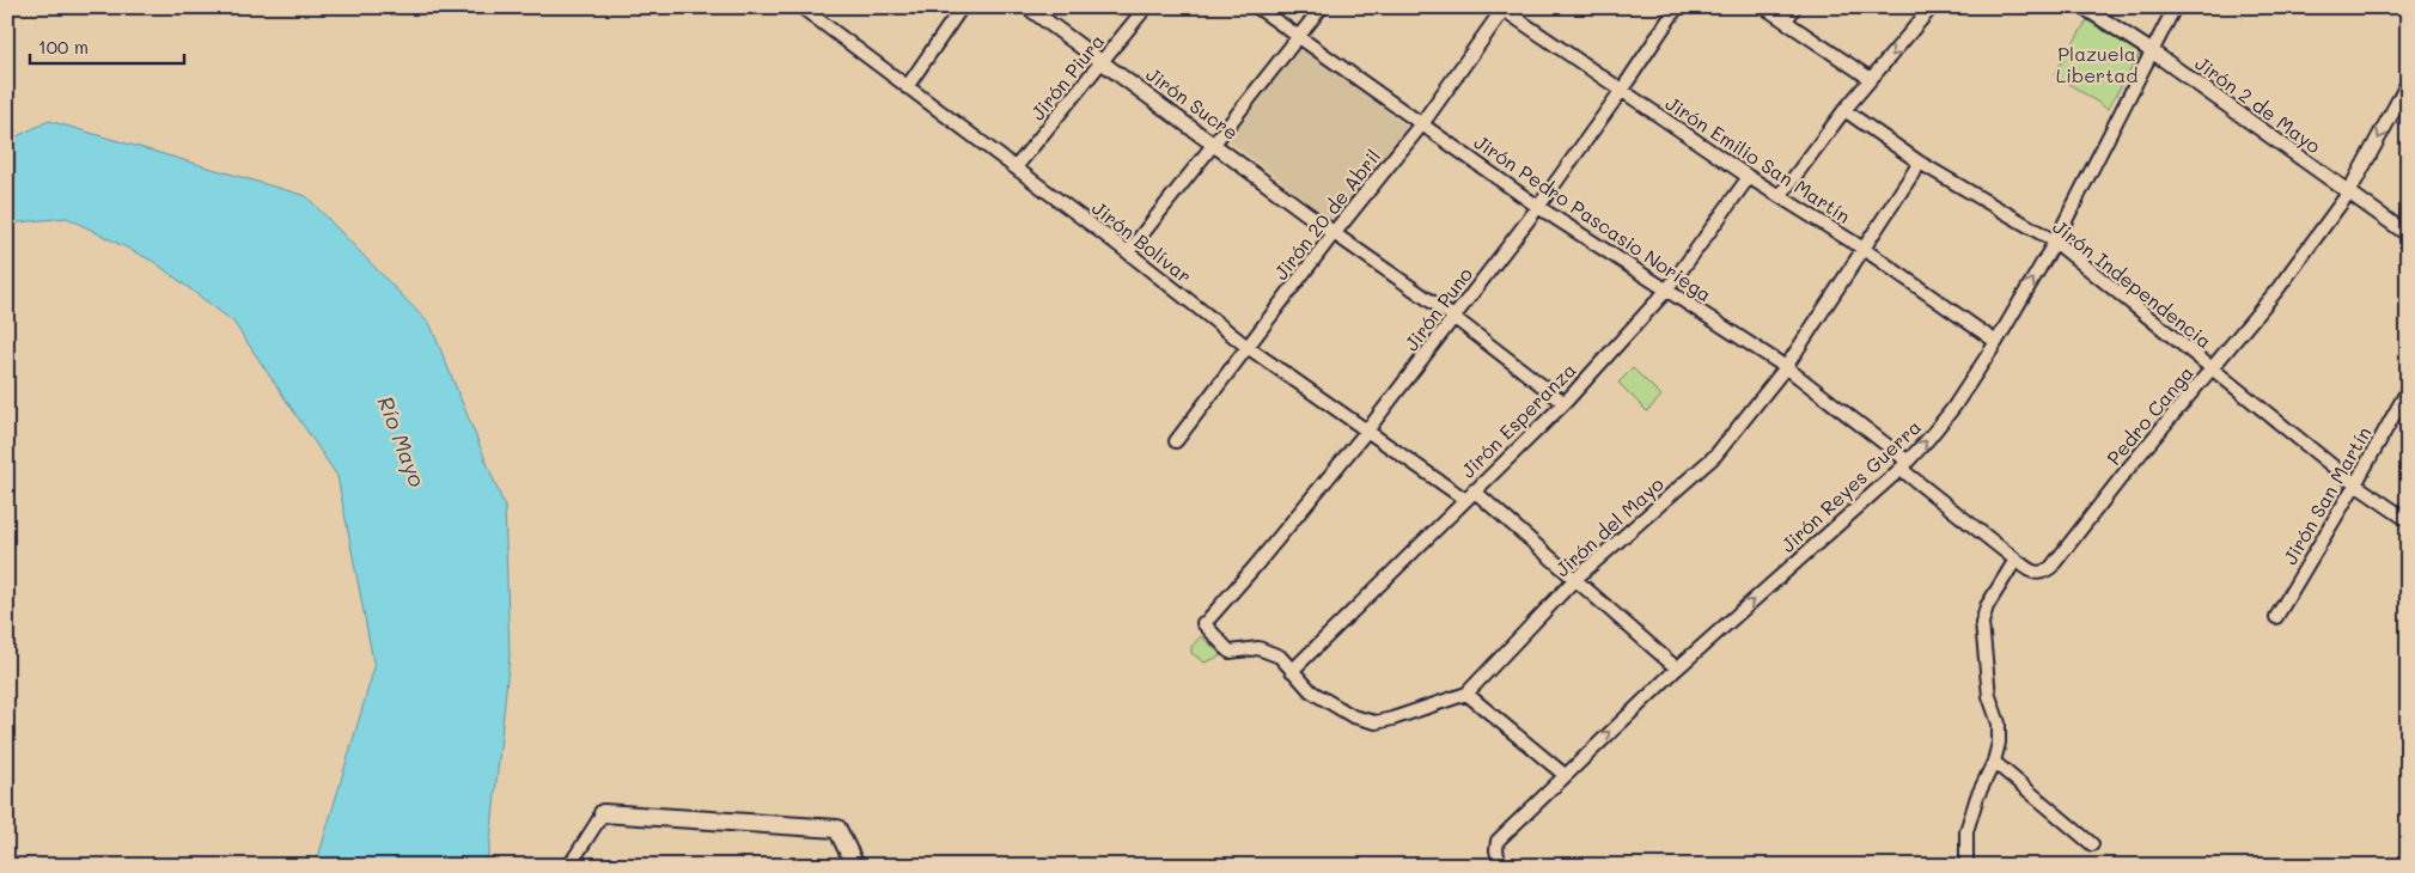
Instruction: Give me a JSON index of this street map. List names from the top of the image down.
{
  "streets": {
    "street": [
      "Jirón Piura",
      "Jirón Sucre",
      "Jirón 2 de Mayo",
      "Jirón Emilio San Martín",
      "Jirón 20 de Abril",
      "Jirón Pedro Pascasio Noriega",
      "Jirón Bolívar",
      "Jirón Independencia",
      "Jirón Puno",
      "Pedro Canga",
      "Jirón Esperanza",
      "Jirón Reyes Guerra",
      "Jirón San Martín",
      "Jirón del Mayo"
    ]
  },
  "crossings": [
    ["Jirón Piura", "Jirón Sucre"],
    ["Jirón Piura", "Jirón Bolívar"],
    ["Jirón Sucre", "Jirón 20 de Abril"],
    ["Jirón 2 de Mayo", "Pedro Canga"],
    ["Jirón 2 de Mayo", "Jirón Reyes Guerra"],
    ["Jirón Emilio San Martín", "Jirón 20 de Abril"],
    ["Jirón Emilio San Martín", "Jirón Puno"],
    ["Jirón Emilio San Martín", "Jirón Esperanza"],
    ["Jirón Emilio San Martín", "Jirón Reyes Guerra"],
    ["Jirón Emilio San Martín", "Jirón del Mayo"],
    ["Jirón 20 de Abril", "Jirón Pedro Pascasio Noriega"],
    ["Jirón 20 de Abril", "Jirón Bolívar"],
    ["Jirón Pedro Pascasio Noriega", "Jirón Puno"],
    ["Jirón Pedro Pascasio Noriega", "Pedro Canga"],
    ["Jirón Pedro Pascasio Noriega", "Jirón Esperanza"],
    ["Jirón Pedro Pascasio Noriega", "Jirón Reyes Guerra"],
    ["Jirón Pedro Pascasio Noriega", "Jirón del Mayo"],
    ["Jirón Bolívar", "Jirón Puno"],
    ["Jirón Bolívar", "Jirón Esperanza"],
    ["Jirón Independencia", "Pedro Canga"],
    ["Jirón Independencia", "Jirón Reyes Guerra"],
    ["Jirón Independencia", "Jirón San Martín"],
    ["Jirón Independencia", "Jirón del Mayo"],
    ["Jirón Puno", "Jirón del Mayo"],
    ["Jirón Esperanza", "Jirón del Mayo"]
  ],
  "one_way": ["Jirón Reyes Guerra"],
  "water": ["Río Mayo"],
  "parks": ["Plazuela Libertad"],
  "scale_bar": "100 m"
}
